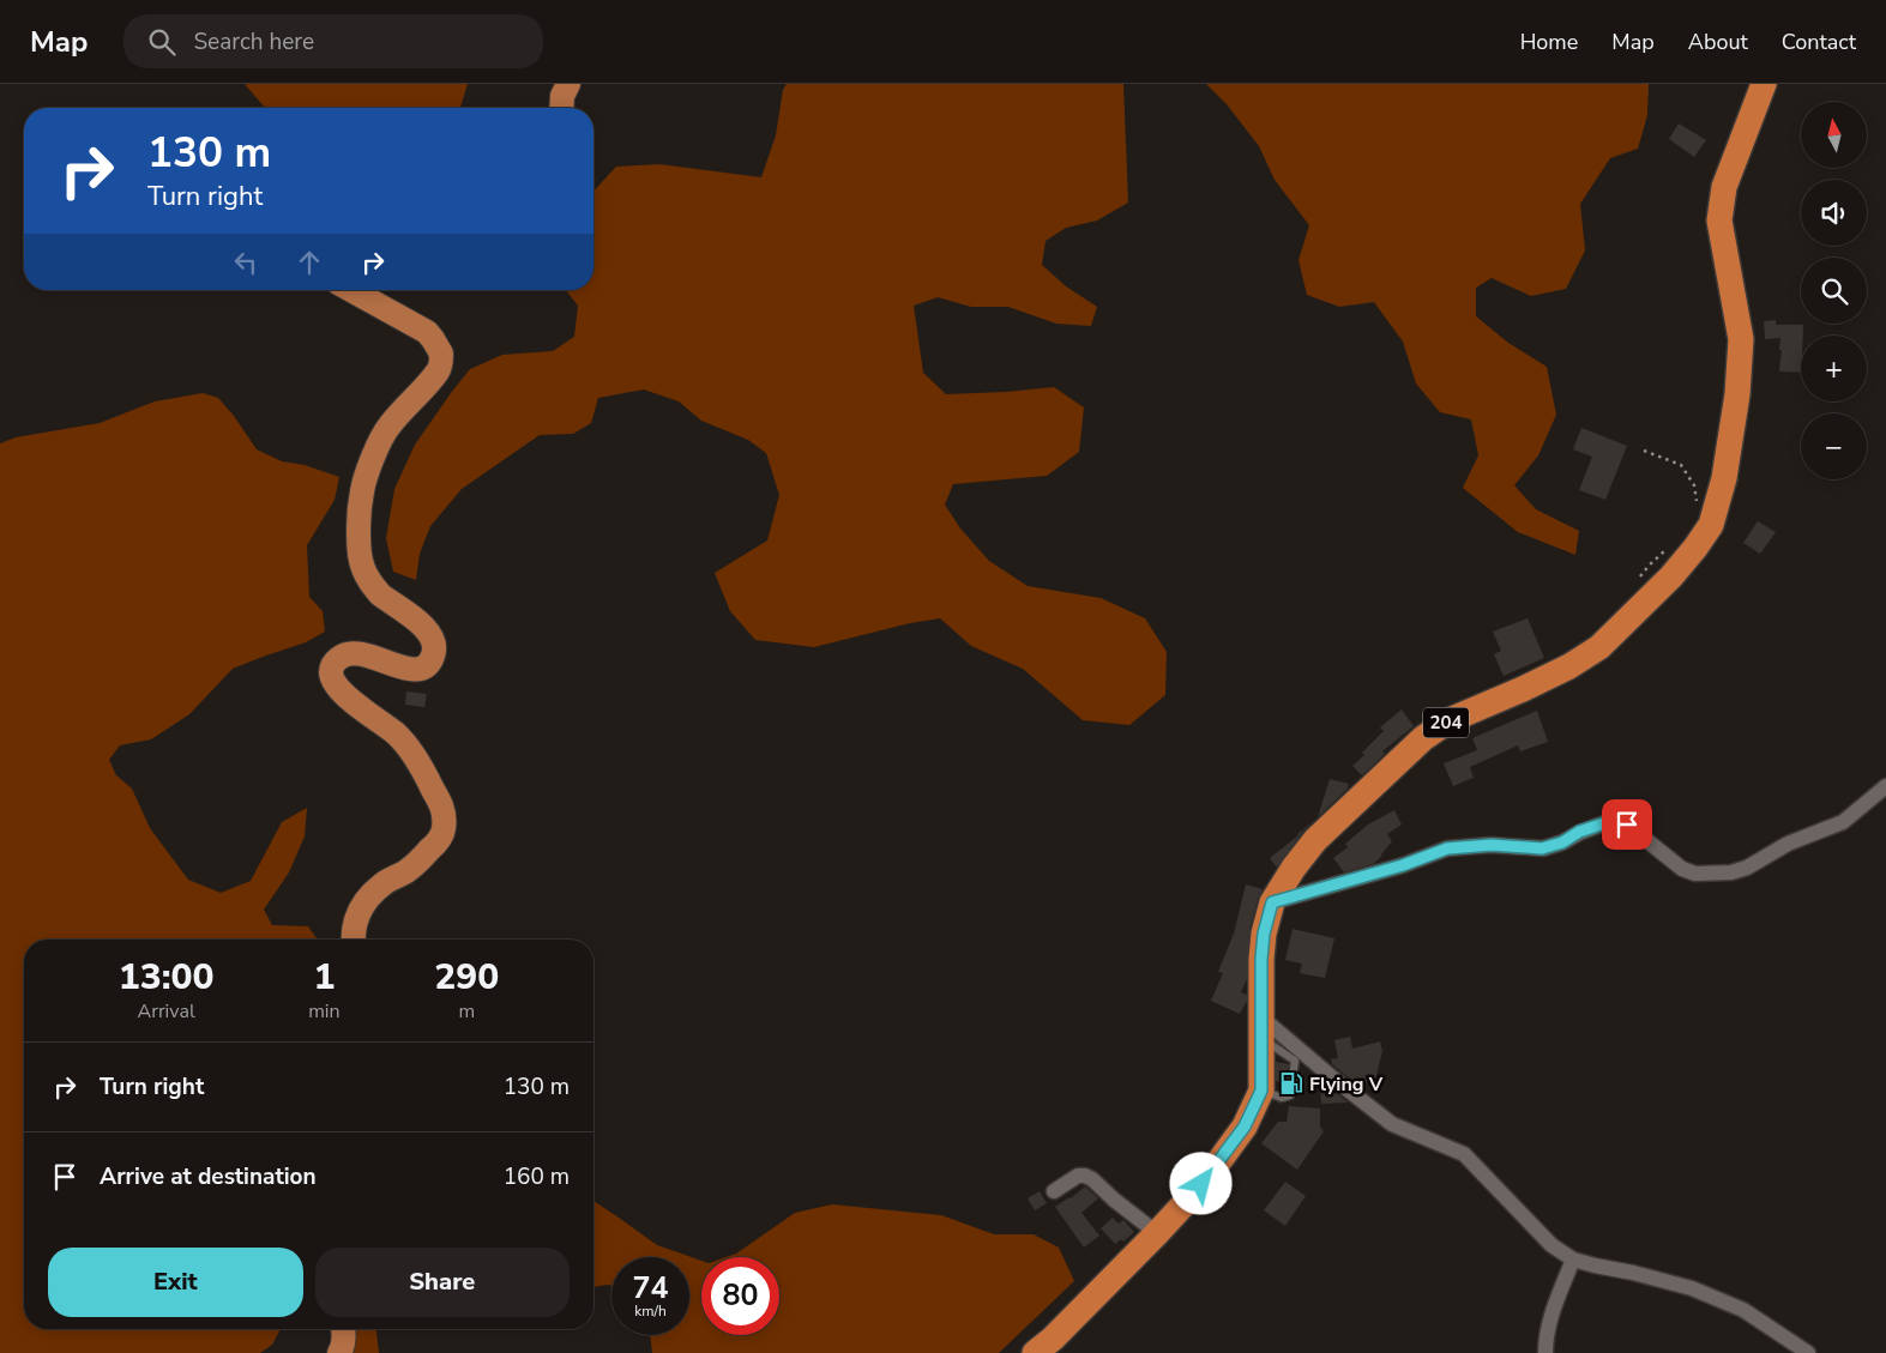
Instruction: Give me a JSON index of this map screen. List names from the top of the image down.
{
  "streets": {
    "highway": ["204"]
  },
  "places": {
    "fuel station": ["Flying V"]
  },
  "north": "top",
  "page": {
    "header": "Map",
    "search": "Search here",
    "nav": [
      "Home",
      "Map",
      "About",
      "Contact"
    ],
    "map_buttons": ["+", "−"],
    "turn": ["130 m", "Turn right"],
    "eta": [
      "13:00",
      "Arrival",
      "1",
      "min",
      "290",
      "m"
    ],
    "list": [
      {
        "name": "Turn right",
        "value": "130 m"
      },
      {
        "name": "Arrive at destination",
        "value": "160 m"
      }
    ],
    "buttons": ["Exit", "Share"],
    "speed": "74 km/h",
    "limit": "80"
  }
}
